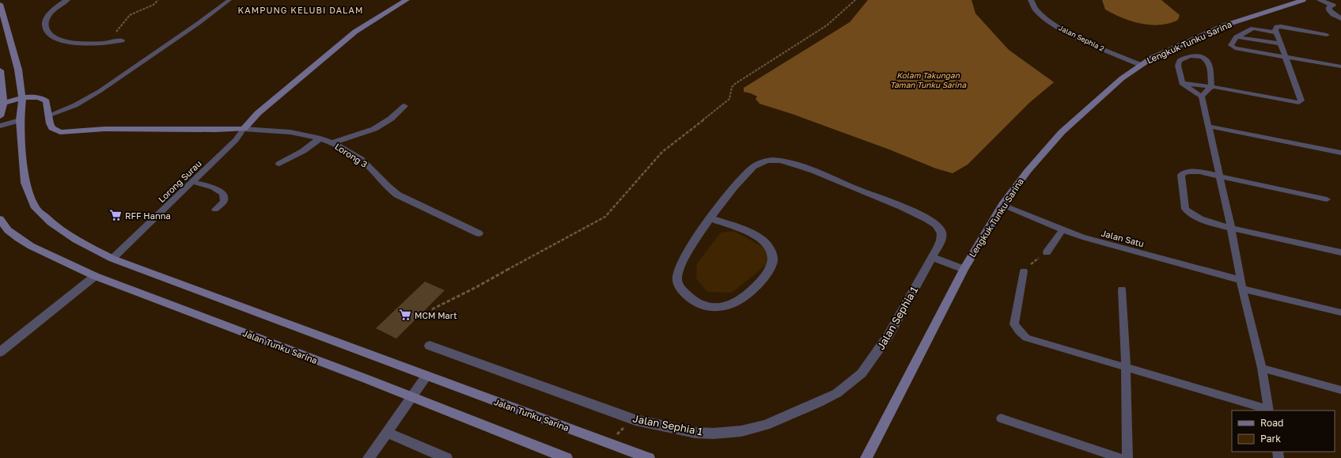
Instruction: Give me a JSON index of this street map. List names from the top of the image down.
{
  "streets": {
    "street": [
      "Jalan Sephia 2",
      "Lengkuk Tunku Sarina",
      "Lorong 3",
      "Jalan Sephia 1",
      "Jalan Tunku Sarina"
    ],
    "lane": ["Lorong Surau", "Jalan Satu"]
  },
  "crossings": [
    ["Jalan Sephia 2", "Lengkuk Tunku Sarina"],
    ["Lengkuk Tunku Sarina", "Jalan Satu"],
    ["Lorong 3", "Lorong Surau"],
    ["Lorong Surau", "Jalan Tunku Sarina"]
  ],
  "districts": ["KAMPUNG KELUBI DALAM"],
  "water": ["Kolam Takungan Taman Tunku Sarina"],
  "places": {
    "supermarket": ["RFF Hanna", "MCM Mart"]
  },
  "legend": ["Road", "Park"]
}
